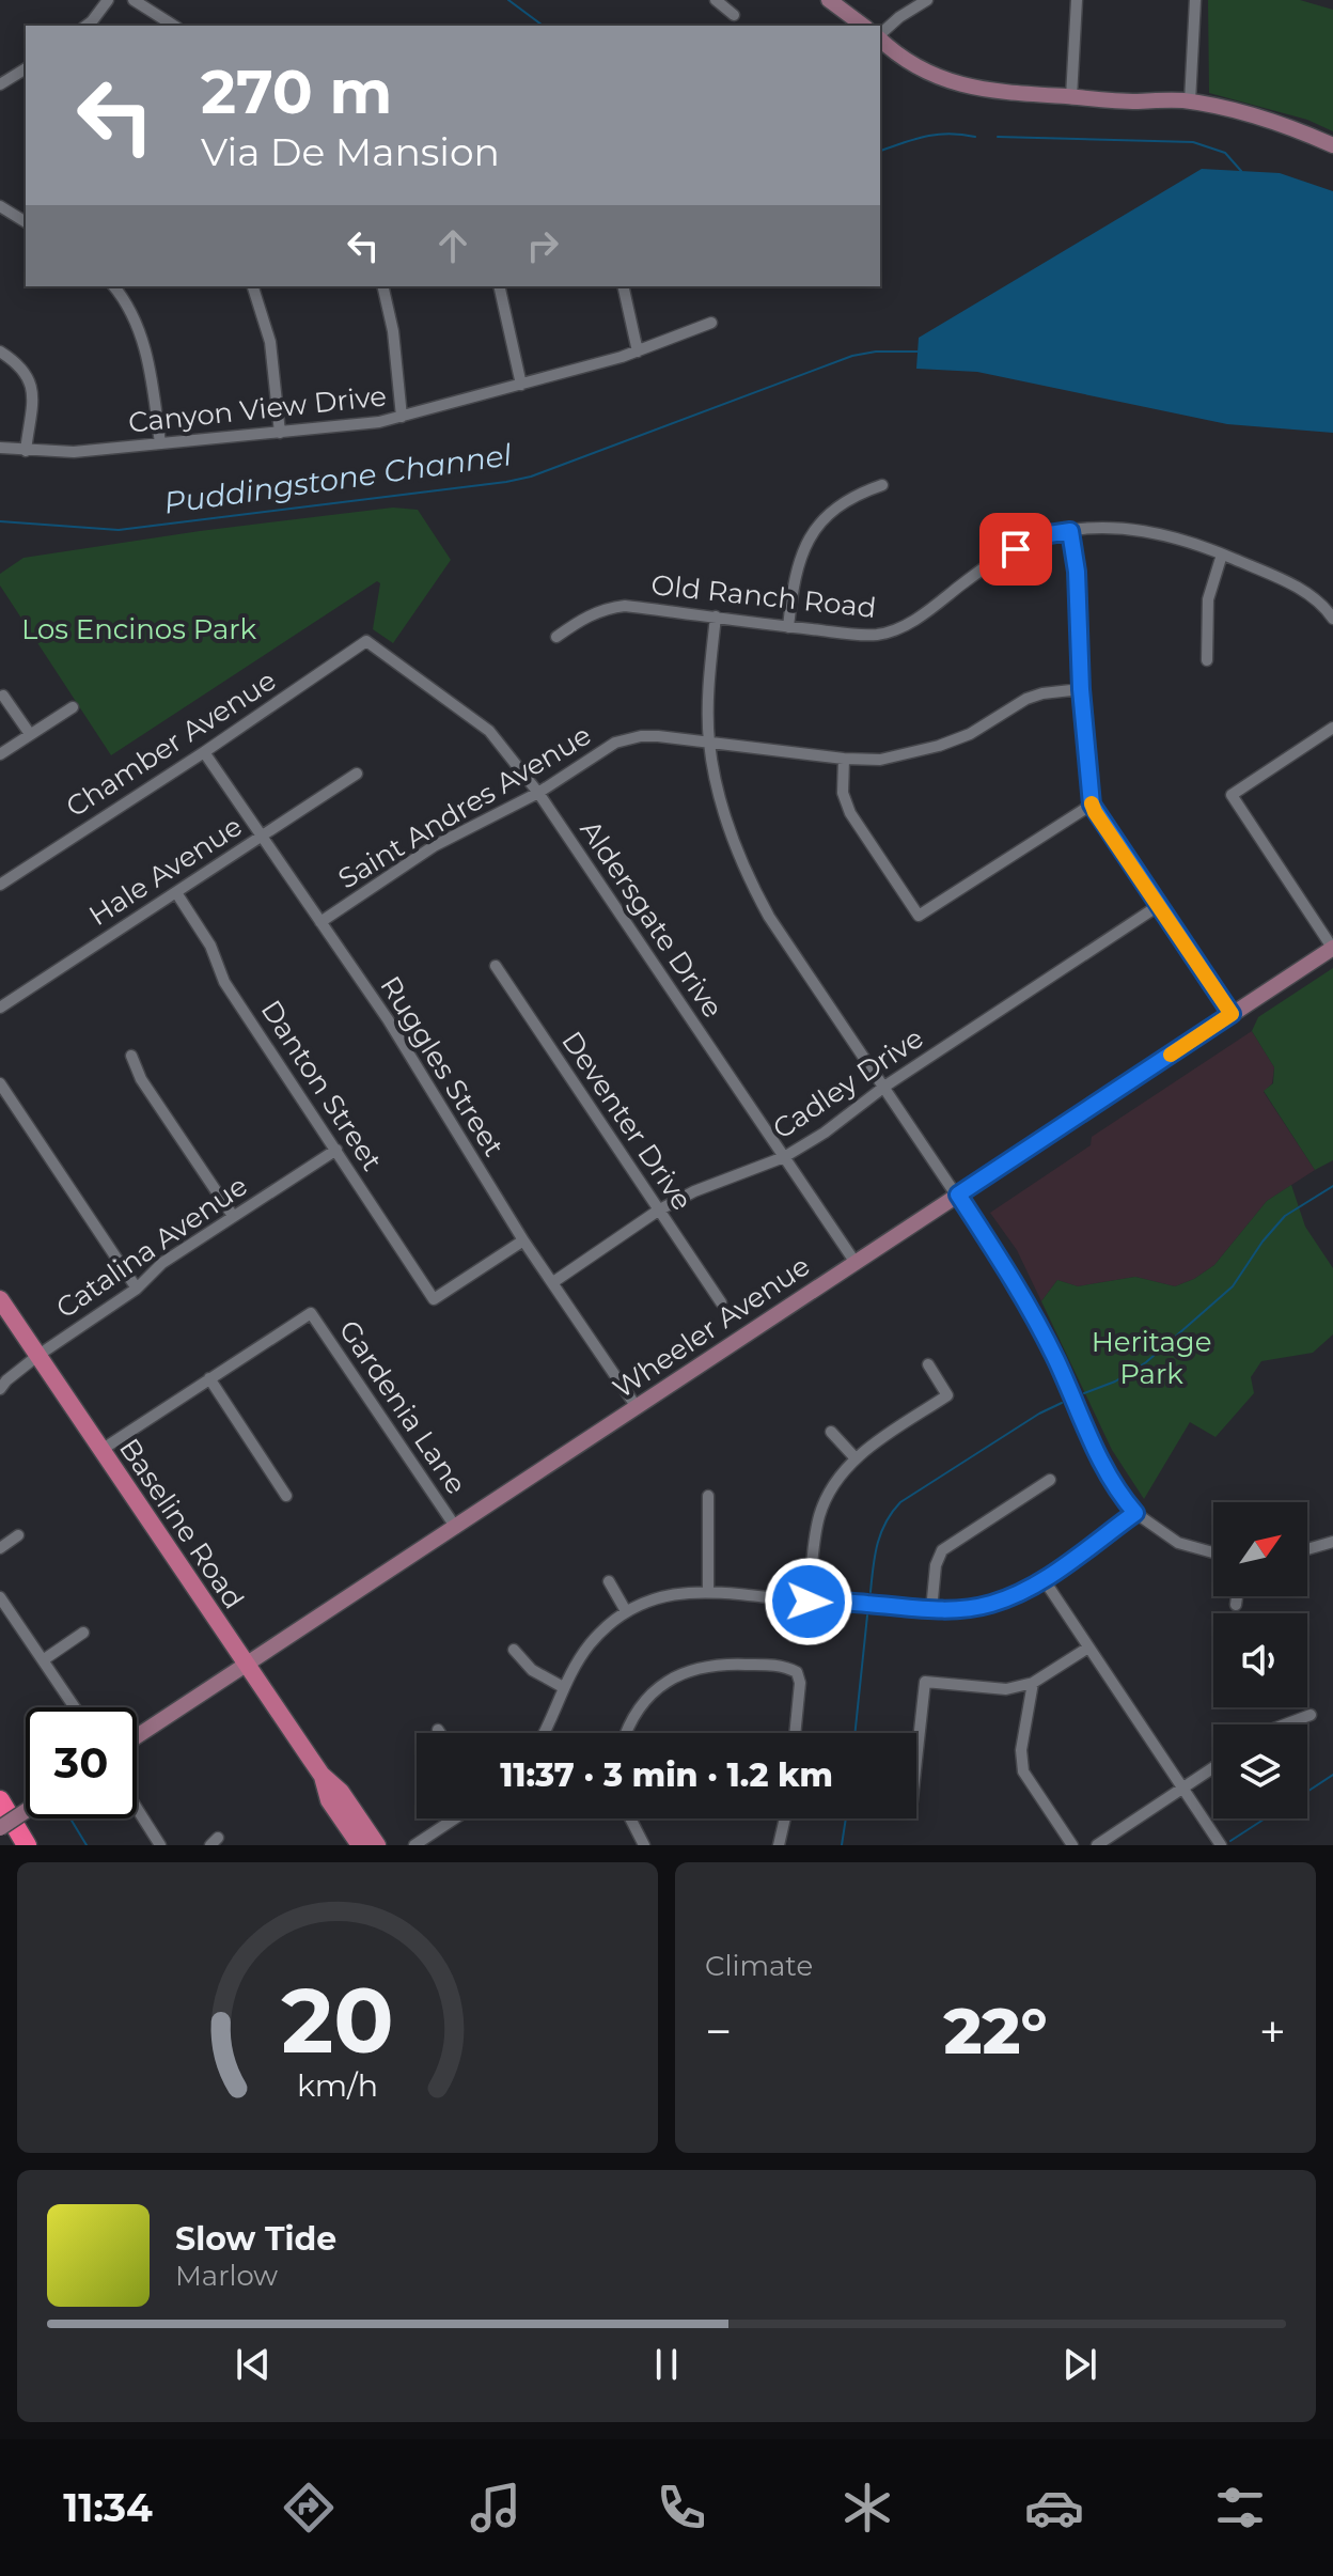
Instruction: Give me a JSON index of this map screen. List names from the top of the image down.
{
  "streets": {
    "main road": ["Wheeler Avenue", "Baseline Road"],
    "street": [
      "Canyon View Drive",
      "Old Ranch Road",
      "Chamber Avenue",
      "Saint Andres Avenue",
      "Hale Avenue",
      "Aldersgate Drive",
      "Ruggles Street",
      "Cadley Drive",
      "Danton Street",
      "Deventer Drive",
      "Catalina Avenue",
      "Gardenia Lane"
    ]
  },
  "crossings": [
    ["Chamber Avenue", "Aldersgate Drive"],
    ["Chamber Avenue", "Ruggles Street"],
    ["Saint Andres Avenue", "Aldersgate Drive"],
    ["Saint Andres Avenue", "Ruggles Street"],
    ["Hale Avenue", "Ruggles Street"],
    ["Hale Avenue", "Danton Street"],
    ["Aldersgate Drive", "Cadley Drive"],
    ["Aldersgate Drive", "Wheeler Avenue"],
    ["Ruggles Street", "Cadley Drive"],
    ["Ruggles Street", "Danton Street"],
    ["Ruggles Street", "Wheeler Avenue"],
    ["Cadley Drive", "Deventer Drive"],
    ["Danton Street", "Catalina Avenue"],
    ["Catalina Avenue", "Baseline Road"],
    ["Wheeler Avenue", "Gardenia Lane"],
    ["Wheeler Avenue", "Baseline Road"]
  ],
  "water": ["Puddingstone Channel"],
  "parks": ["Los Encinos Park", "Heritage Park"],
  "north": "top right",
  "page": {
    "turn": ["270 m", "Via De Mansion"],
    "limit": "30",
    "trip": "11:37 · 3 min · 1.2 km",
    "tile": "Climate",
    "heat": ["−", "22°", "+"],
    "song": ["Slow Tide", "Marlow"],
    "tabs": "11:34",
    "gauge": ["20", "km/h"]
  }
}
